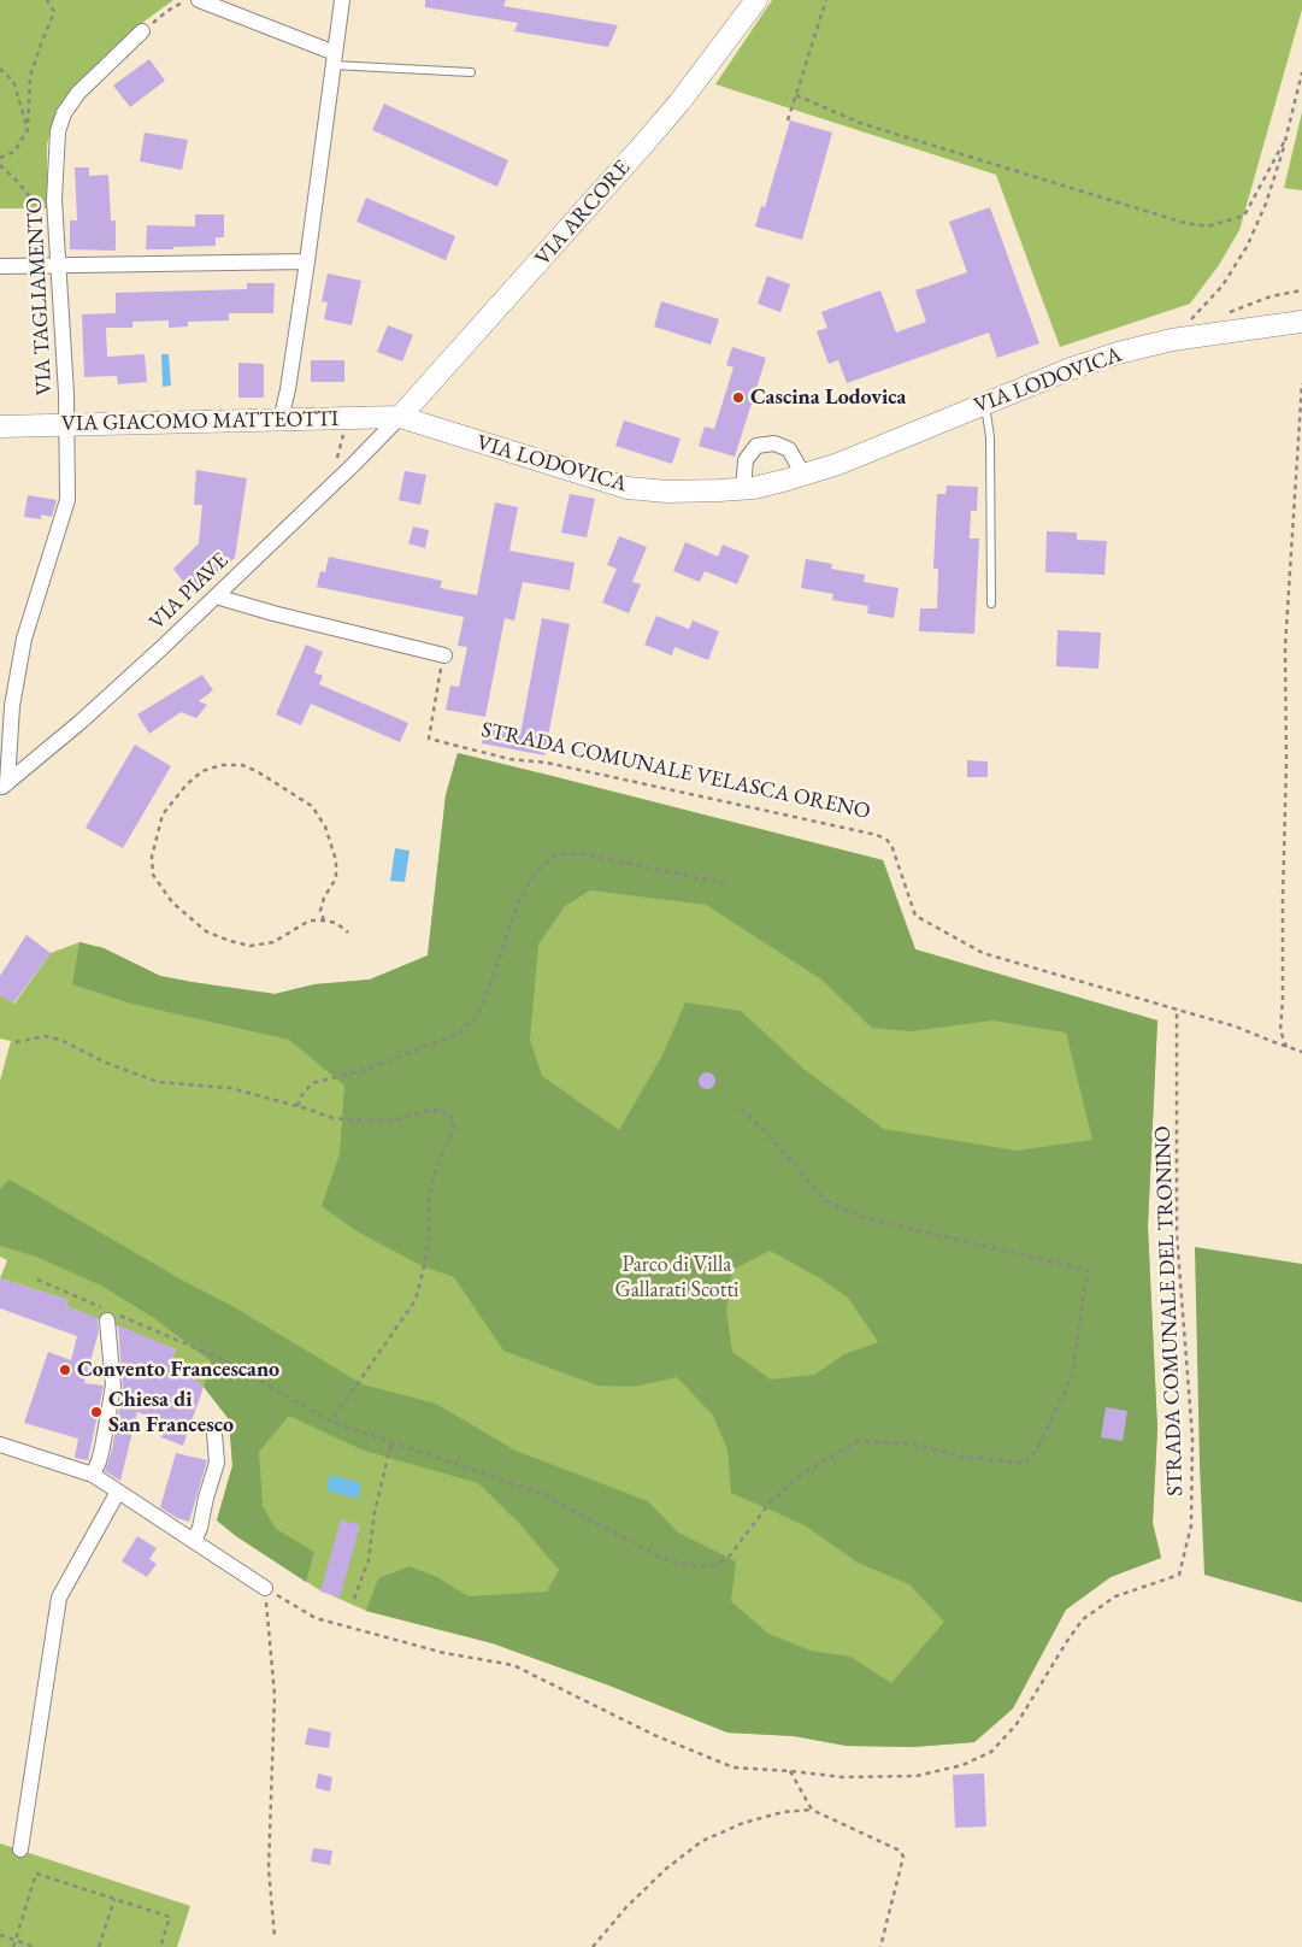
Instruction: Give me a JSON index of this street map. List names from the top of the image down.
{
  "streets": {
    "street": [
      "VIA ARCORE",
      "VIA TAGLIAMENTO",
      "VIA LODOVICA",
      "VIA GIACOMO MATTEOTTI",
      "VIA PIAVE"
    ],
    "path": ["STRADA COMUNALE VELASCA ORENO", "STRADA COMUNALE DEL TRONINO"]
  },
  "crossings": [
    ["VIA ARCORE", "VIA LODOVICA"],
    ["VIA ARCORE", "VIA GIACOMO MATTEOTTI"],
    ["VIA ARCORE", "VIA PIAVE"],
    ["VIA TAGLIAMENTO", "VIA GIACOMO MATTEOTTI"],
    ["VIA TAGLIAMENTO", "VIA PIAVE"],
    ["VIA LODOVICA", "VIA GIACOMO MATTEOTTI"],
    ["VIA LODOVICA", "VIA PIAVE"],
    ["VIA GIACOMO MATTEOTTI", "VIA PIAVE"],
    ["STRADA COMUNALE VELASCA ORENO", "STRADA COMUNALE DEL TRONINO"]
  ],
  "parks": ["Parco di Villa Gallarati Scotti"],
  "places": ["Cascina Lodovica", "Convento Francescano", "Chiesa di San Francesco"]
}
